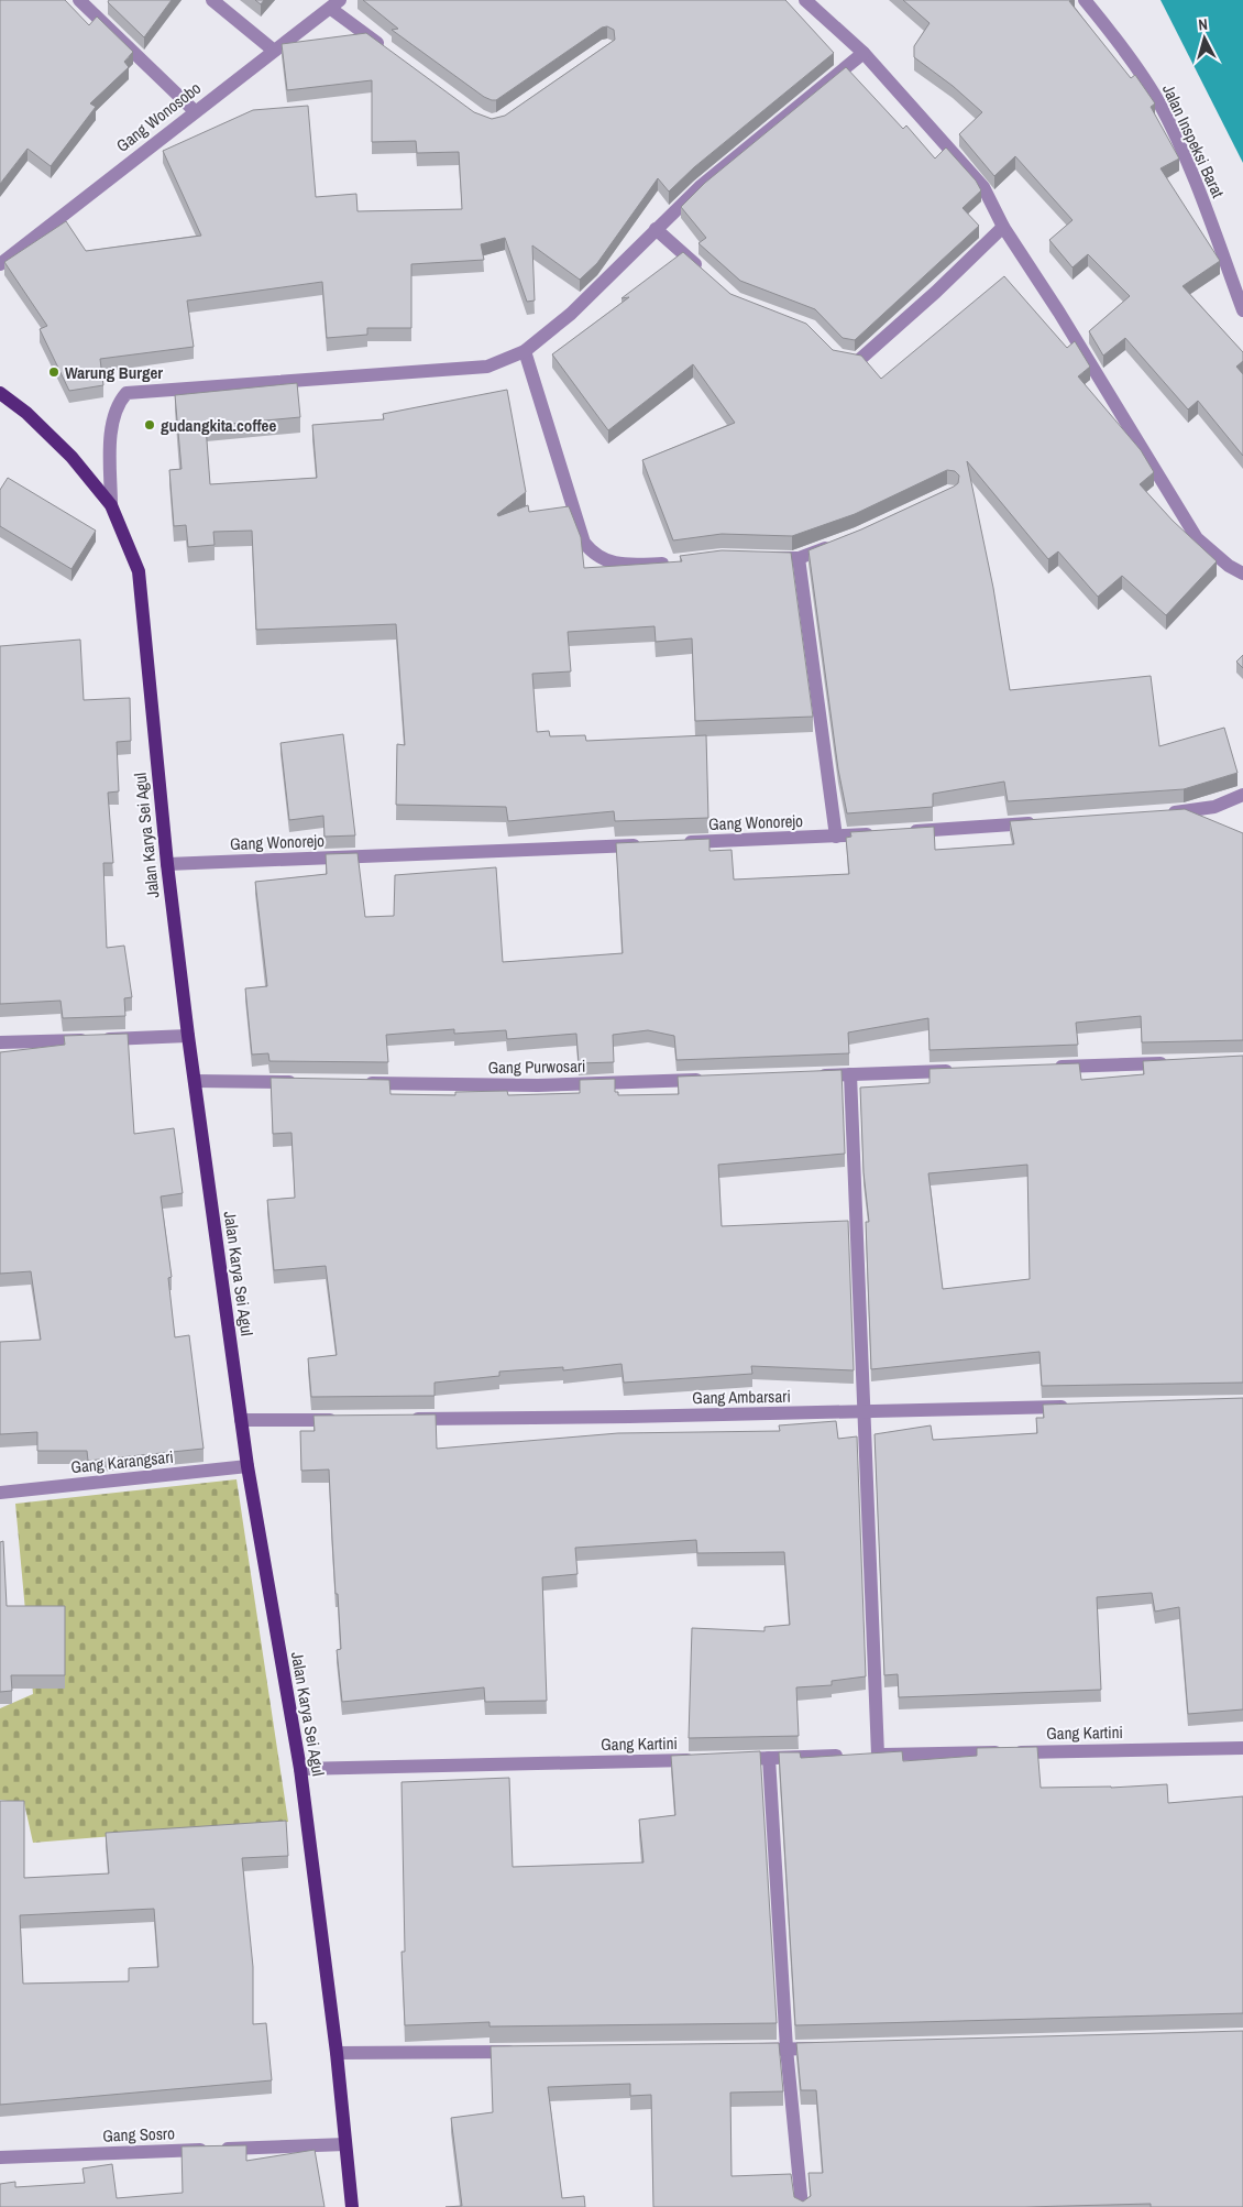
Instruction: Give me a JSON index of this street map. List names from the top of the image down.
{
  "streets": {
    "main road": ["Jalan Karya Sei Agul"],
    "street": [
      "Gang Wonosobo",
      "Jalan Inspeksi Barat",
      "Gang Wonorejo",
      "Gang Purwosari",
      "Gang Ambarsari",
      "Gang Karangsari",
      "Gang Kartini",
      "Gang Sosro"
    ]
  },
  "crossings": [
    ["Gang Wonorejo", "Jalan Karya Sei Agul"],
    ["Jalan Karya Sei Agul", "Gang Karangsari"],
    ["Jalan Karya Sei Agul", "Gang Kartini"],
    ["Jalan Karya Sei Agul", "Gang Sosro"],
    ["Gang Ambarsari", "Gang Kartini"]
  ],
  "places": ["Warung Burger", "gudangkita.coffee"],
  "north": "top"
}
